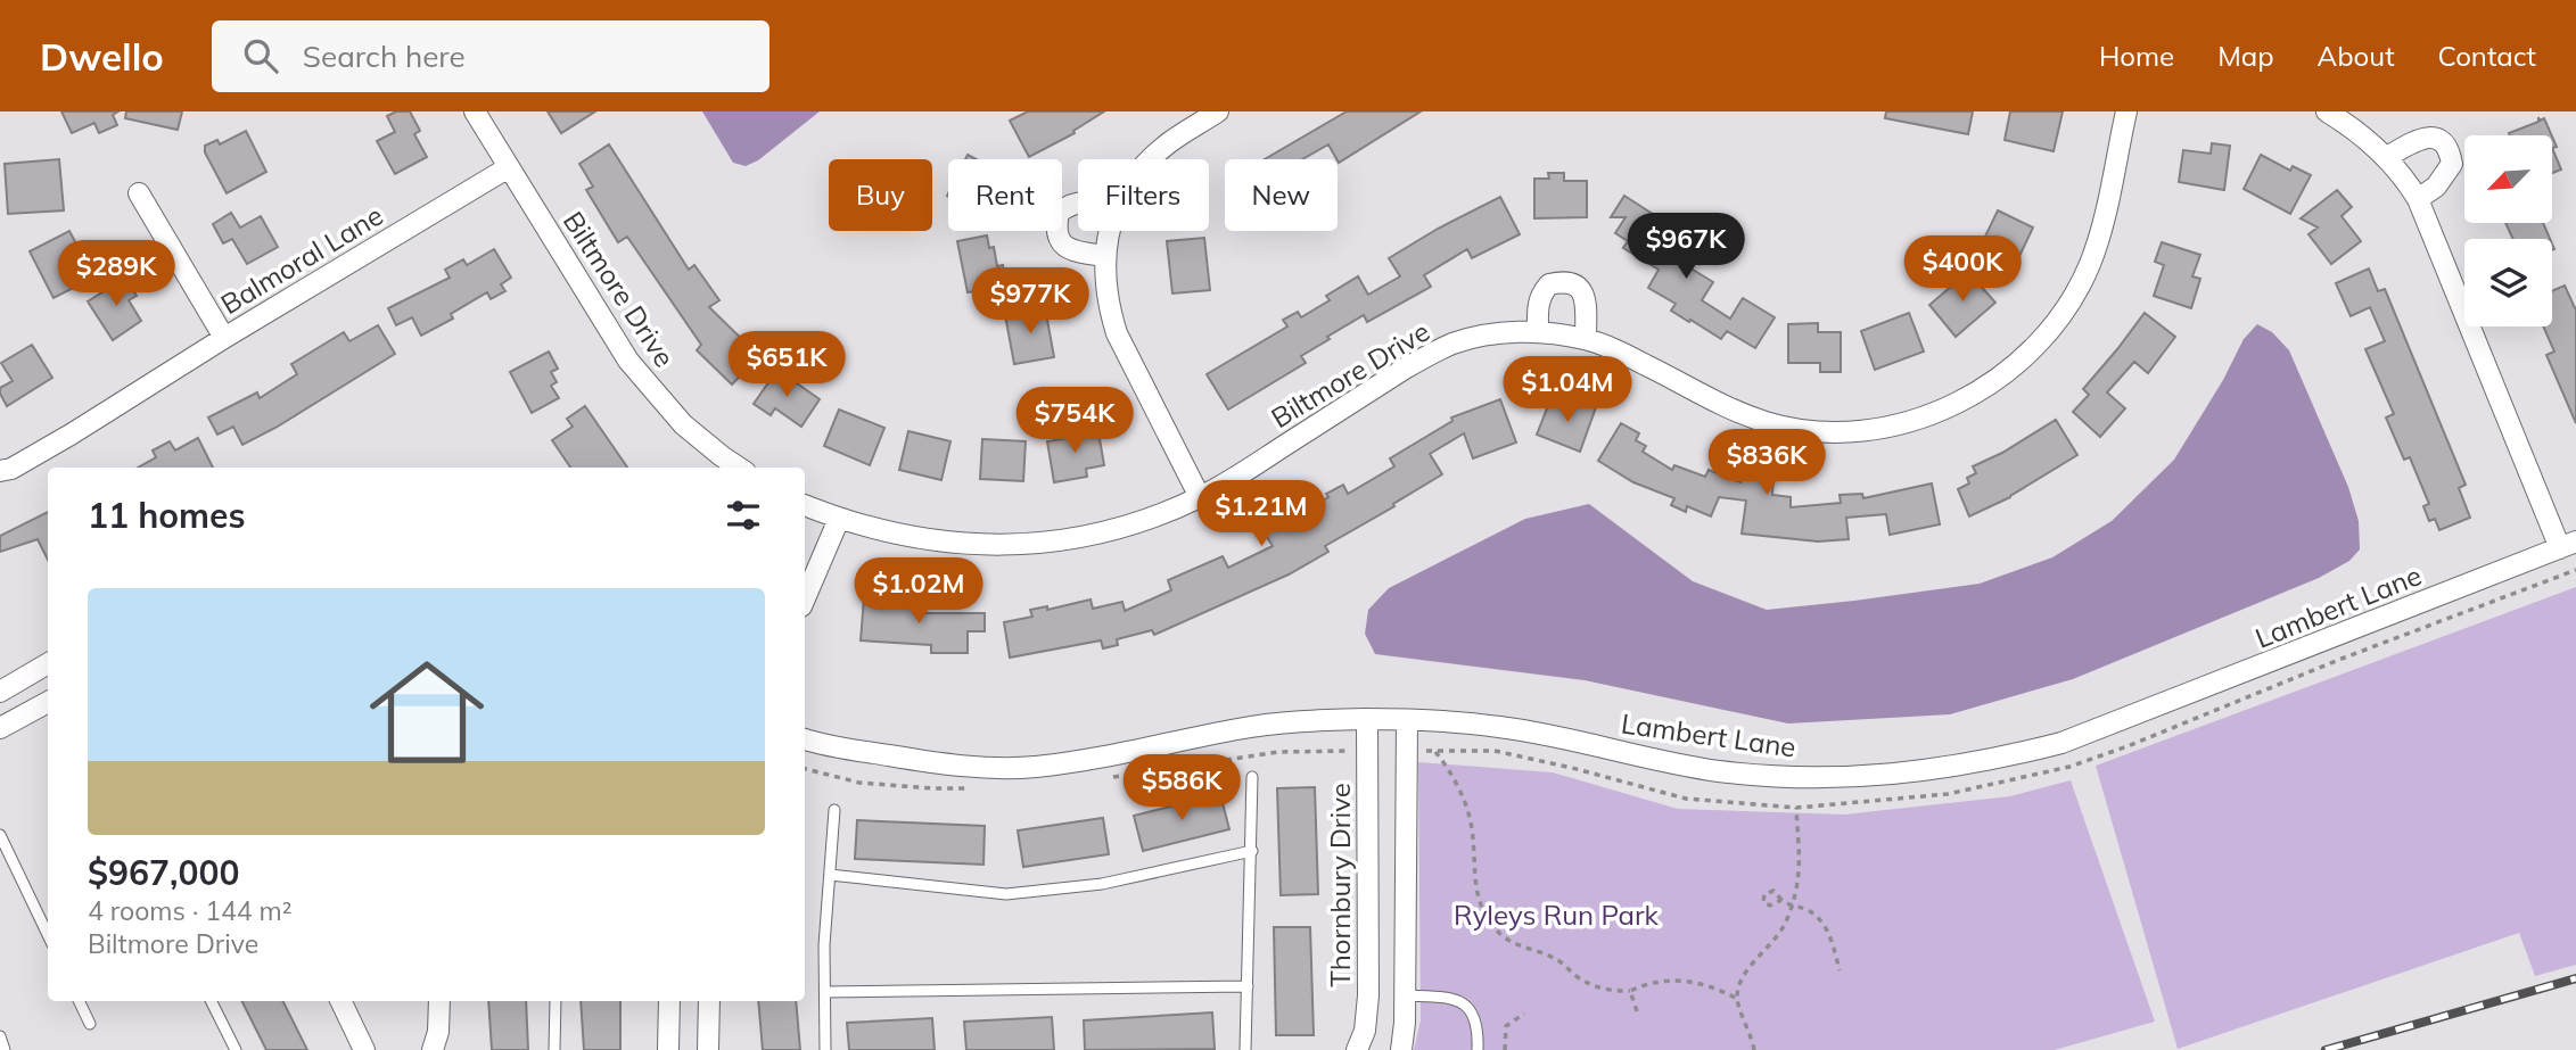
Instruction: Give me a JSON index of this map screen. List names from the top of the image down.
{
  "streets": {
    "street": [
      "Balmoral Lane",
      "Biltmore Drive",
      "Lambert Lane",
      "Thornbury Drive"
    ]
  },
  "crossings": [
    ["Balmoral Lane", "Biltmore Drive"],
    ["Lambert Lane", "Thornbury Drive"]
  ],
  "parks": ["Ryleys Run Park"],
  "north": "bottom left",
  "page": {
    "header": "Dwello",
    "search": "Search here",
    "nav": [
      "Home",
      "Map",
      "About",
      "Contact"
    ],
    "chip": [
      "Buy",
      "Rent",
      "Filters",
      "New"
    ],
    "price": [
      "$967K",
      "$400K",
      "$289K",
      "$977K",
      "$651K",
      "$1.04M",
      "$754K",
      "$836K",
      "$1.21M",
      "$1.02M",
      "$586K"
    ],
    "heading": "11 homes",
    "list": [
      {
        "name": "$967,000",
        "note": "4 rooms · 144 m² · Biltmore Drive"
      }
    ]
  }
}
